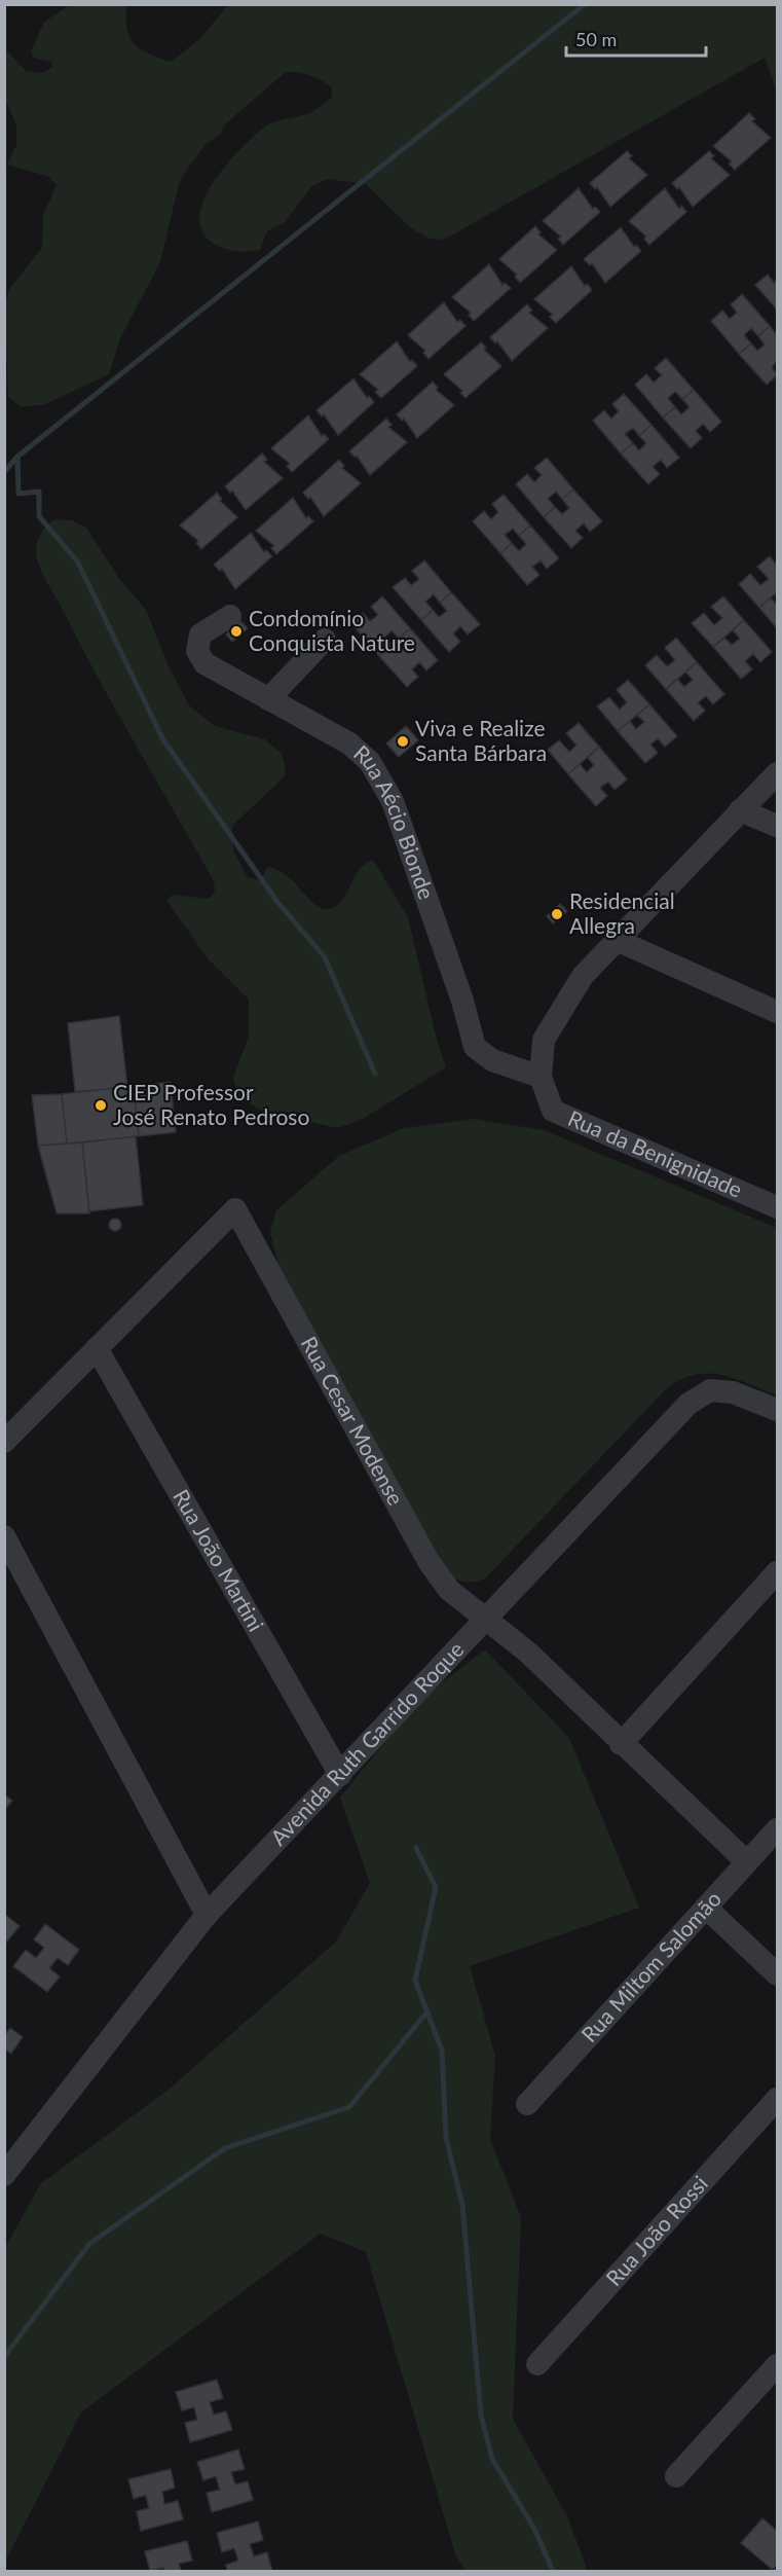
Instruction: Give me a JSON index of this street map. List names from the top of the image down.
{
  "streets": {
    "street": [
      "Rua Aécio Bionde",
      "Rua da Benignidade",
      "Rua Cesar Modense",
      "Rua João Martini",
      "Avenida Ruth Garrido Roque",
      "Rua Miltom Salomão",
      "Rua João Rossi"
    ]
  },
  "crossings": [
    ["Rua Aécio Bionde", "Rua da Benignidade"],
    ["Rua Cesar Modense", "Rua João Martini"],
    ["Rua Cesar Modense", "Avenida Ruth Garrido Roque"],
    ["Rua Cesar Modense", "Rua Miltom Salomão"],
    ["Rua João Martini", "Avenida Ruth Garrido Roque"]
  ],
  "places": [
    "Condomínio Conquista Nature",
    "Viva e Realize Santa Bárbara",
    "Residencial Allegra",
    "CIEP Professor José Renato Pedroso"
  ],
  "scale_bar": "50 m"
}
